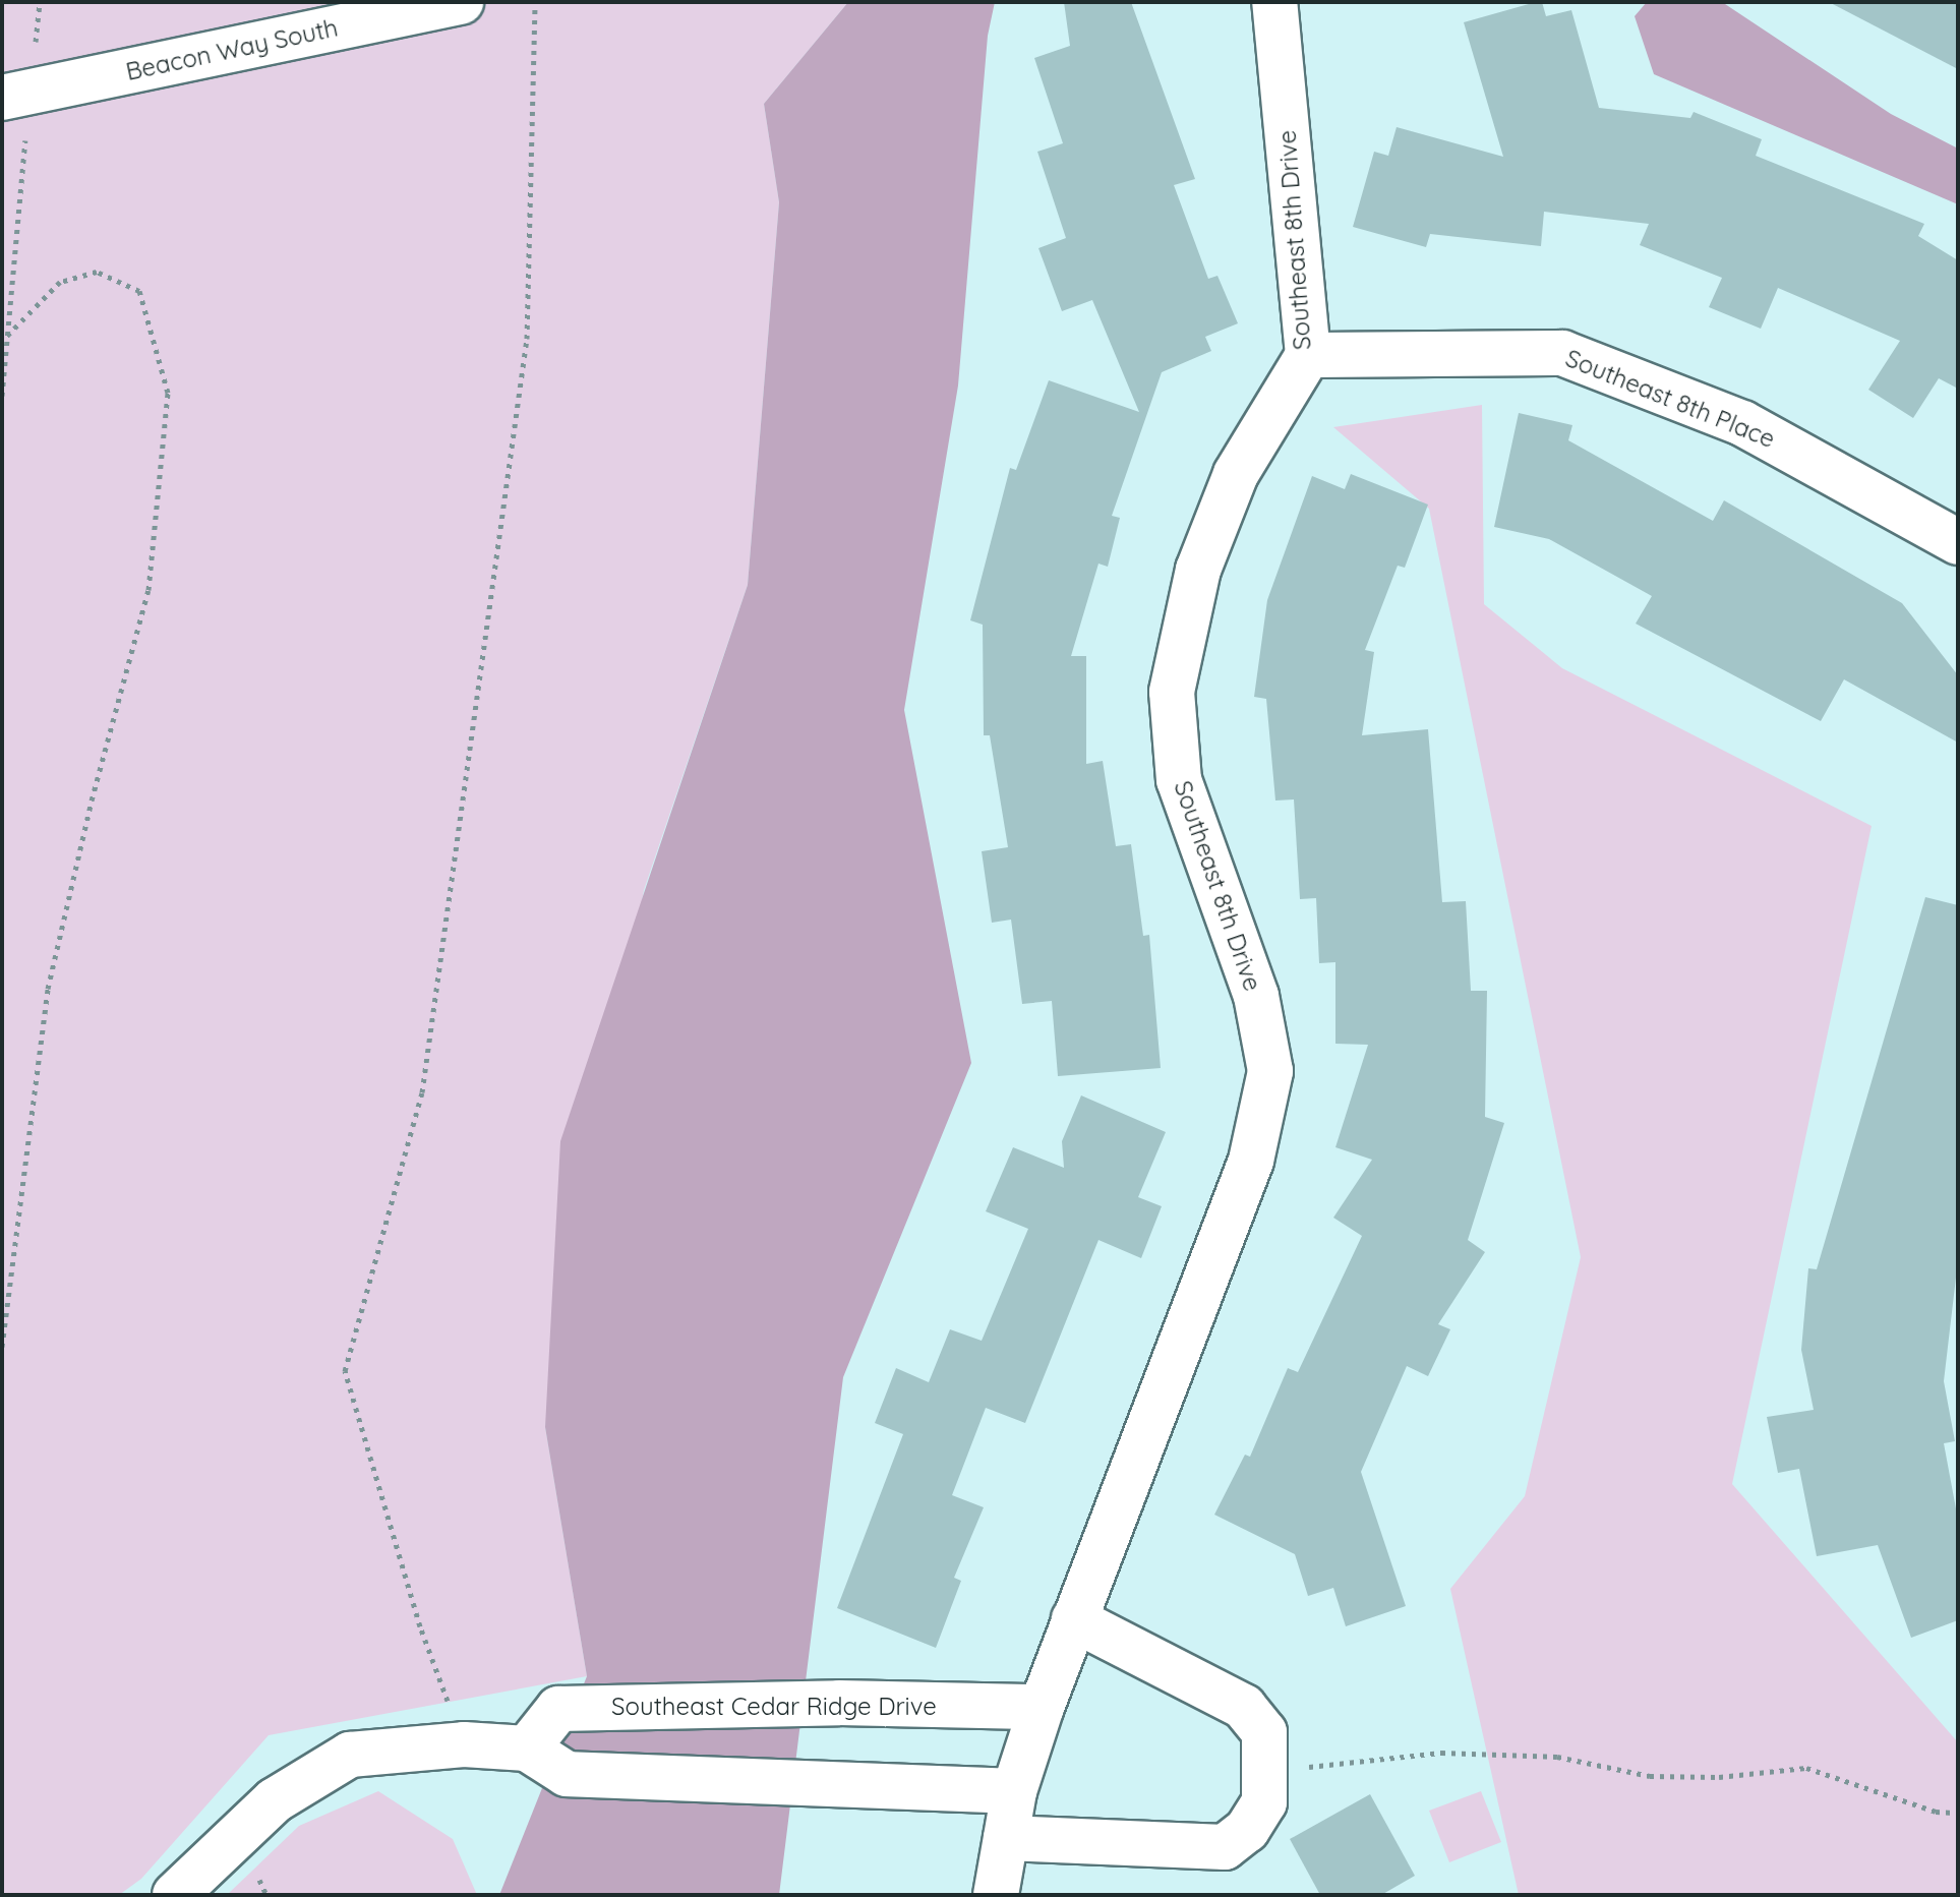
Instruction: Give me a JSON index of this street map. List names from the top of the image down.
{
  "streets": {
    "street": [
      "Beacon Way South",
      "Southeast 8th Drive",
      "Southeast 8th Place",
      "Southeast Cedar Ridge Drive"
    ]
  },
  "crossings": [
    ["Southeast 8th Drive", "Southeast 8th Place"],
    ["Southeast 8th Drive", "Southeast Cedar Ridge Drive"]
  ]
}
